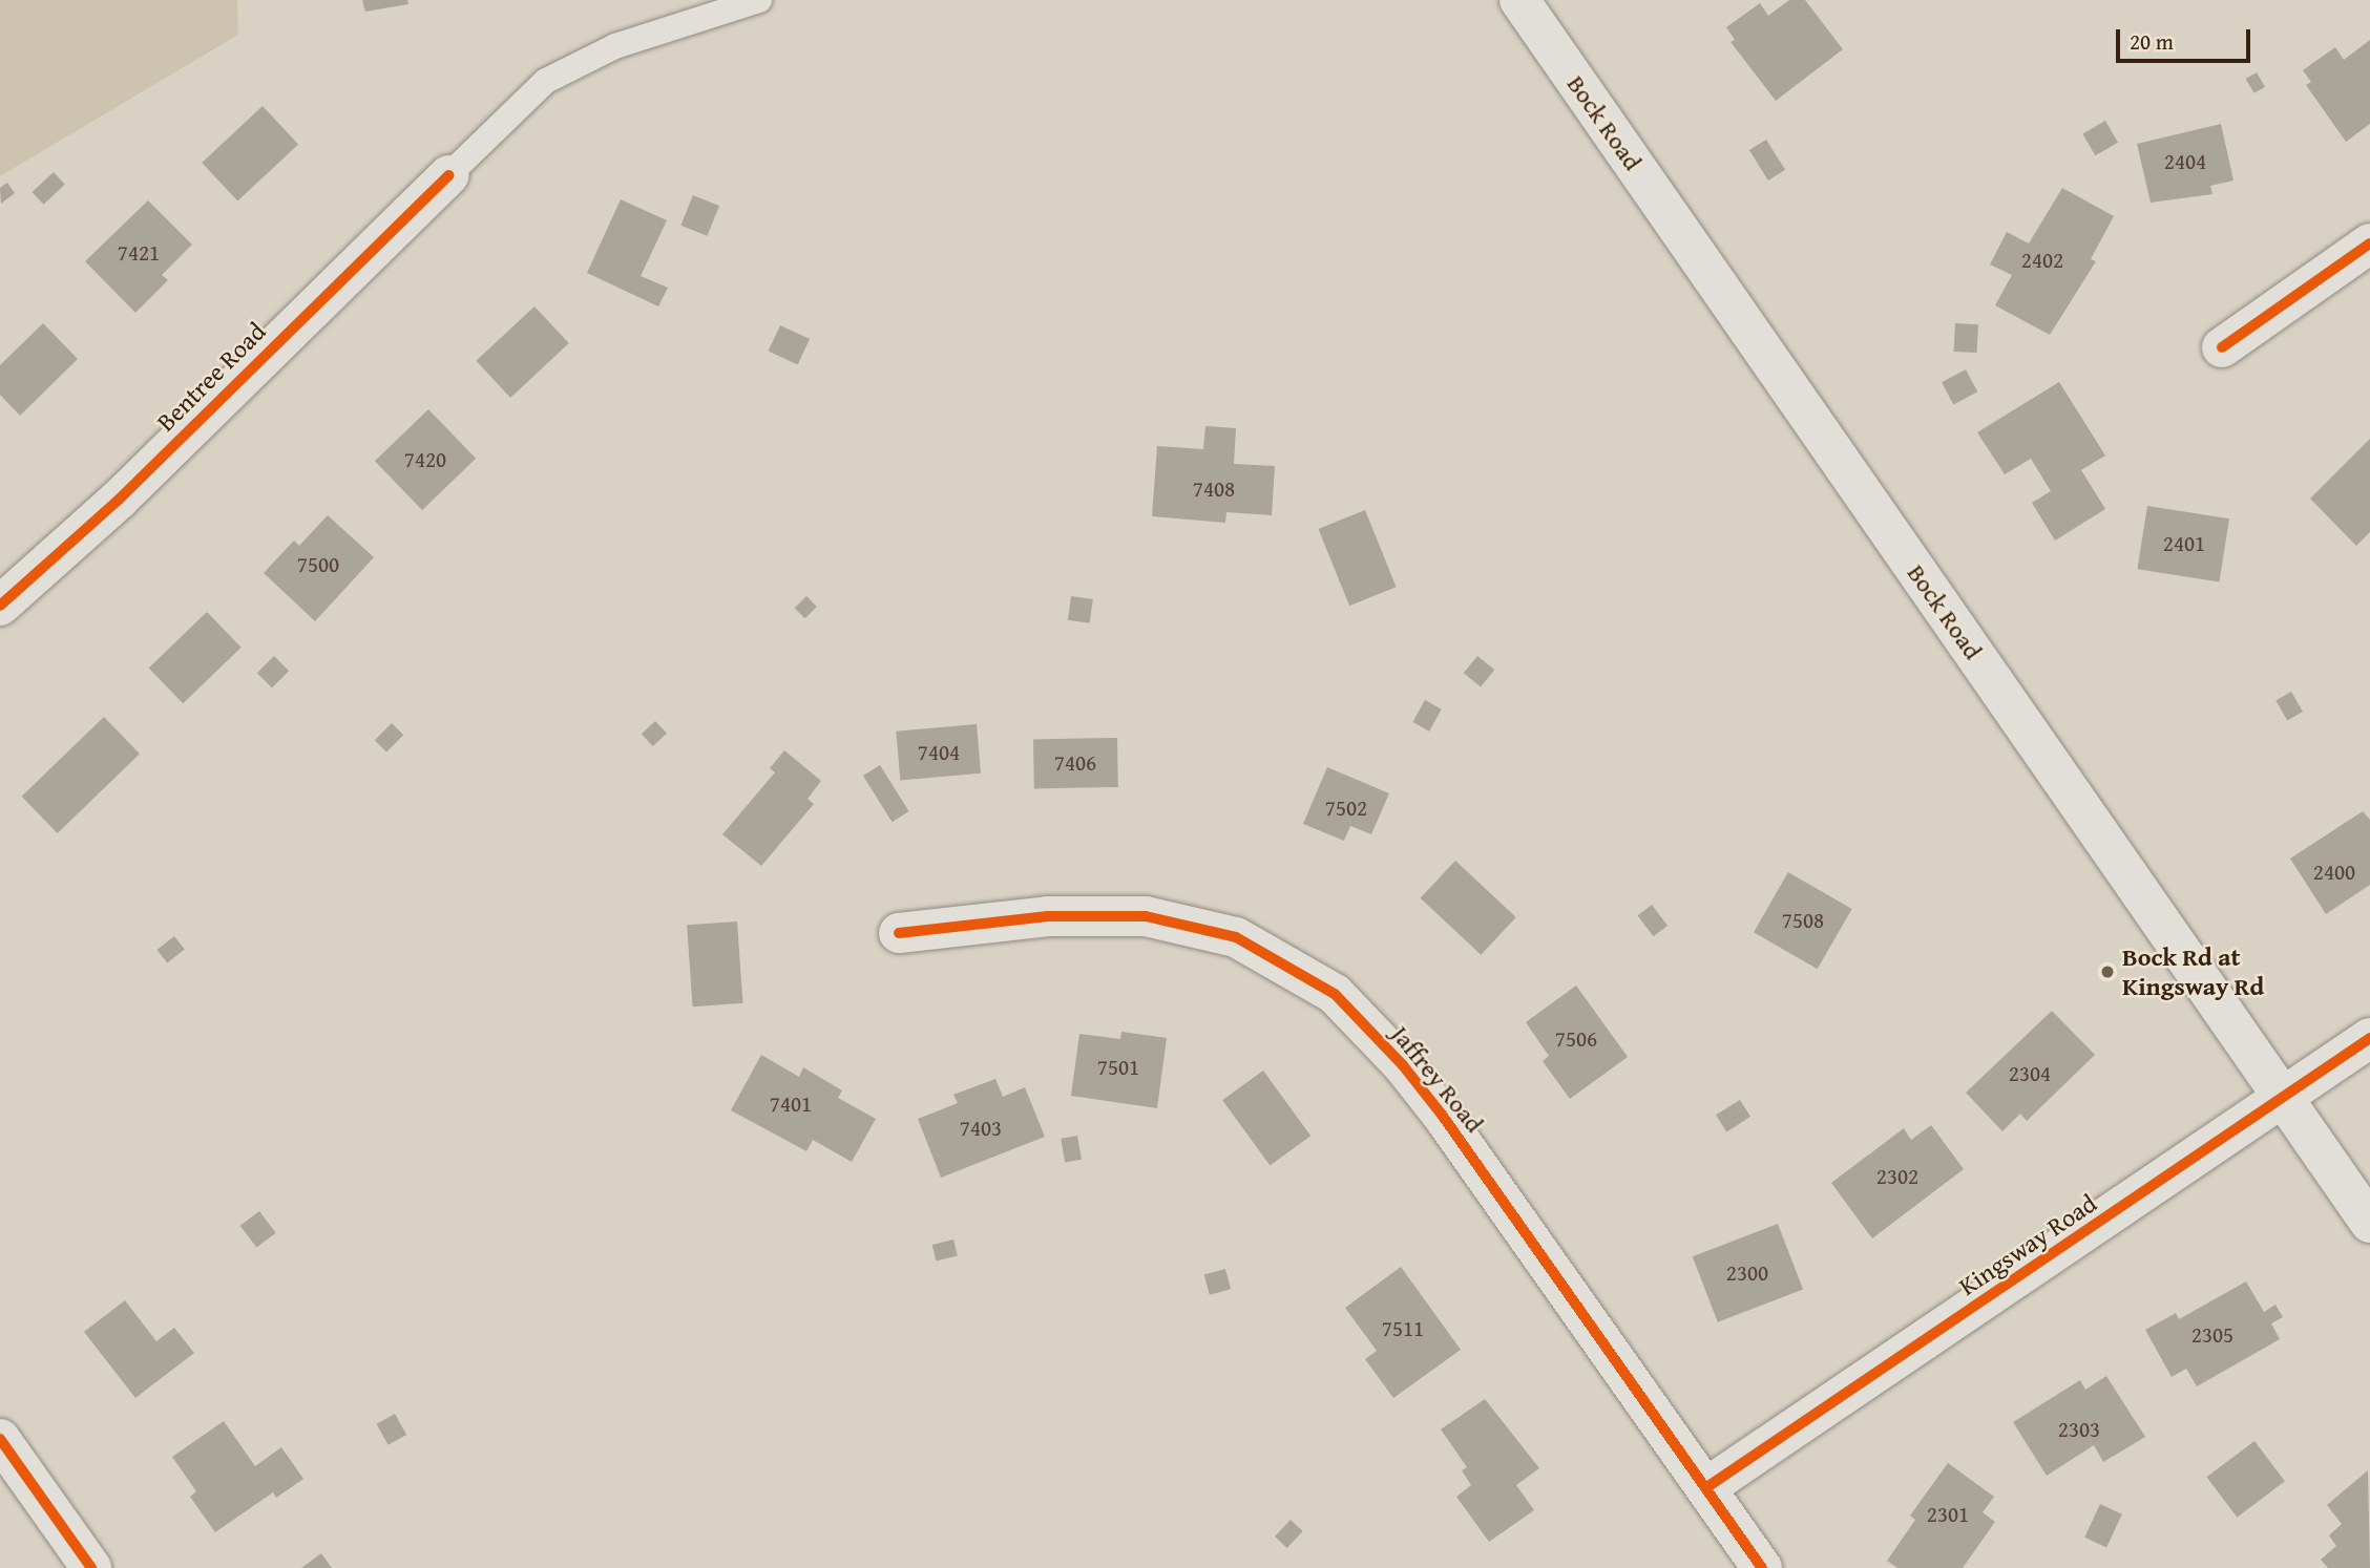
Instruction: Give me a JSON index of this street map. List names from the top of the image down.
{
  "streets": {
    "street": [
      "Bock Road",
      "Bentree Road",
      "Jaffrey Road",
      "Kingsway Road"
    ]
  },
  "crossings": [
    ["Bock Road", "Kingsway Road"],
    ["Jaffrey Road", "Kingsway Road"]
  ],
  "places": ["Bock Rd at Kingsway Rd"],
  "house_numbers": [
    "2404",
    "7421",
    "2402",
    "7420",
    "7408",
    "2401",
    "7500",
    "7404",
    "7406",
    "7502",
    "2400",
    "7508",
    "7506",
    "7501",
    "2304",
    "7401",
    "7403",
    "2302",
    "2300",
    "7511",
    "2305",
    "2303",
    "2301"
  ],
  "scale_bar": "20 m"
}
